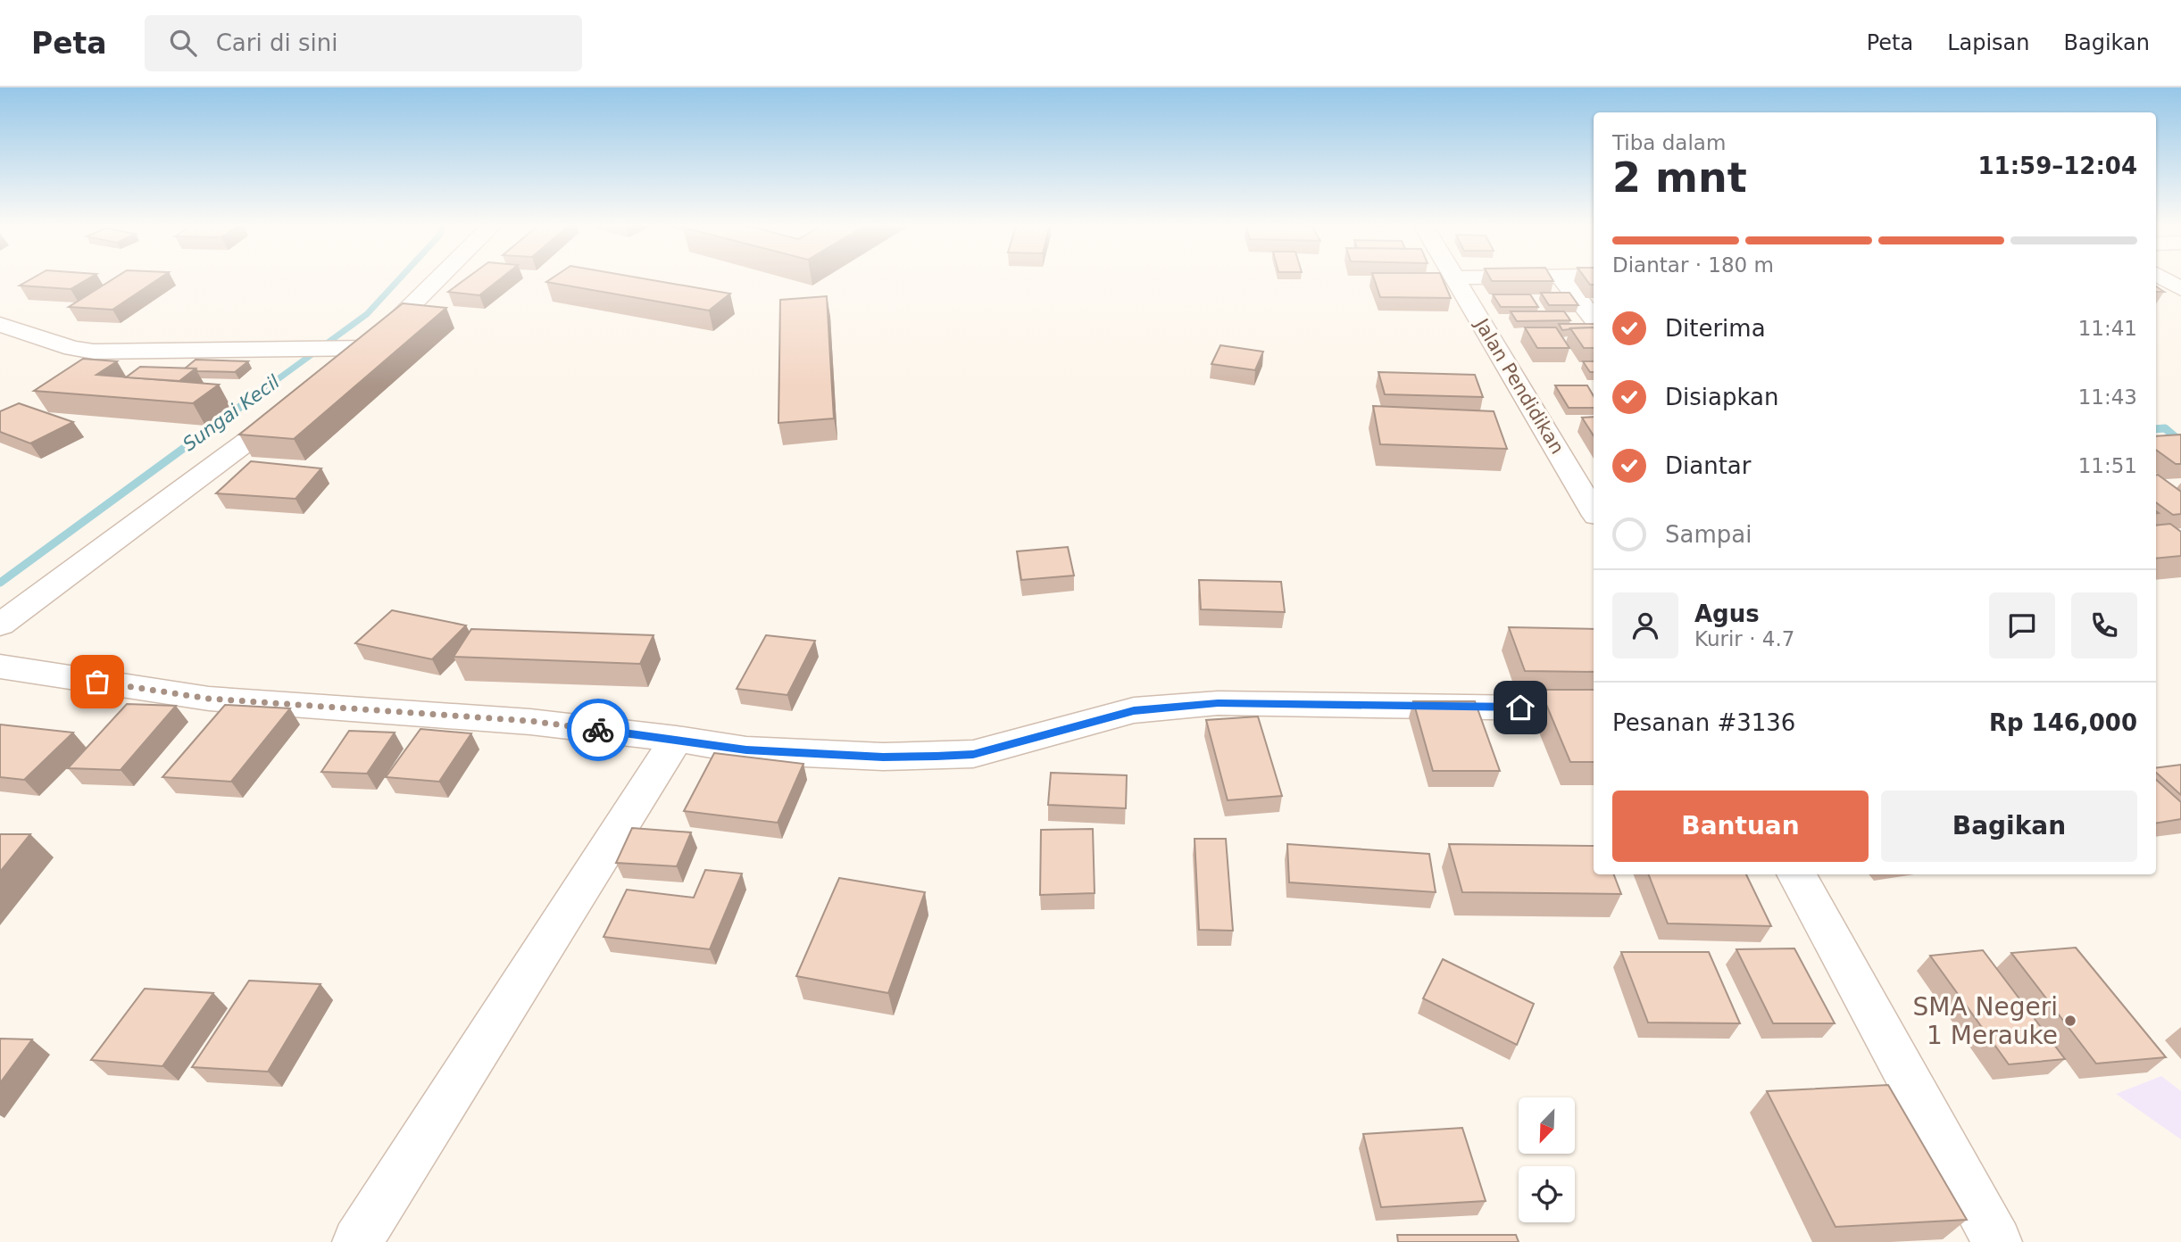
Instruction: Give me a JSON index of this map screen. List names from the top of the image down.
{
  "streets": {
    "street": ["Jalan Pendidikan"]
  },
  "water": ["Sungai Kecil"],
  "places": ["SMA Negeri 1 Merauke"],
  "north": "bottom left",
  "page": {
    "header": "Peta",
    "search": "Cari di sini",
    "nav": ["Peta", "Lapisan", "Bagikan"],
    "heading": ["2 mnt", "Tiba dalam", "11:59–12:04"],
    "panel": [
      "Agus",
      "Kurir · 4.7",
      "Pesanan #3136",
      "Rp 146,000"
    ],
    "bar": "Diantar · 180 m",
    "list": [
      ["Diterima", "11:41"],
      ["Disiapkan", "11:43"],
      ["Diantar", "11:51"],
      "Sampai"
    ],
    "buttons": ["Bantuan", "Bagikan"]
  }
}
